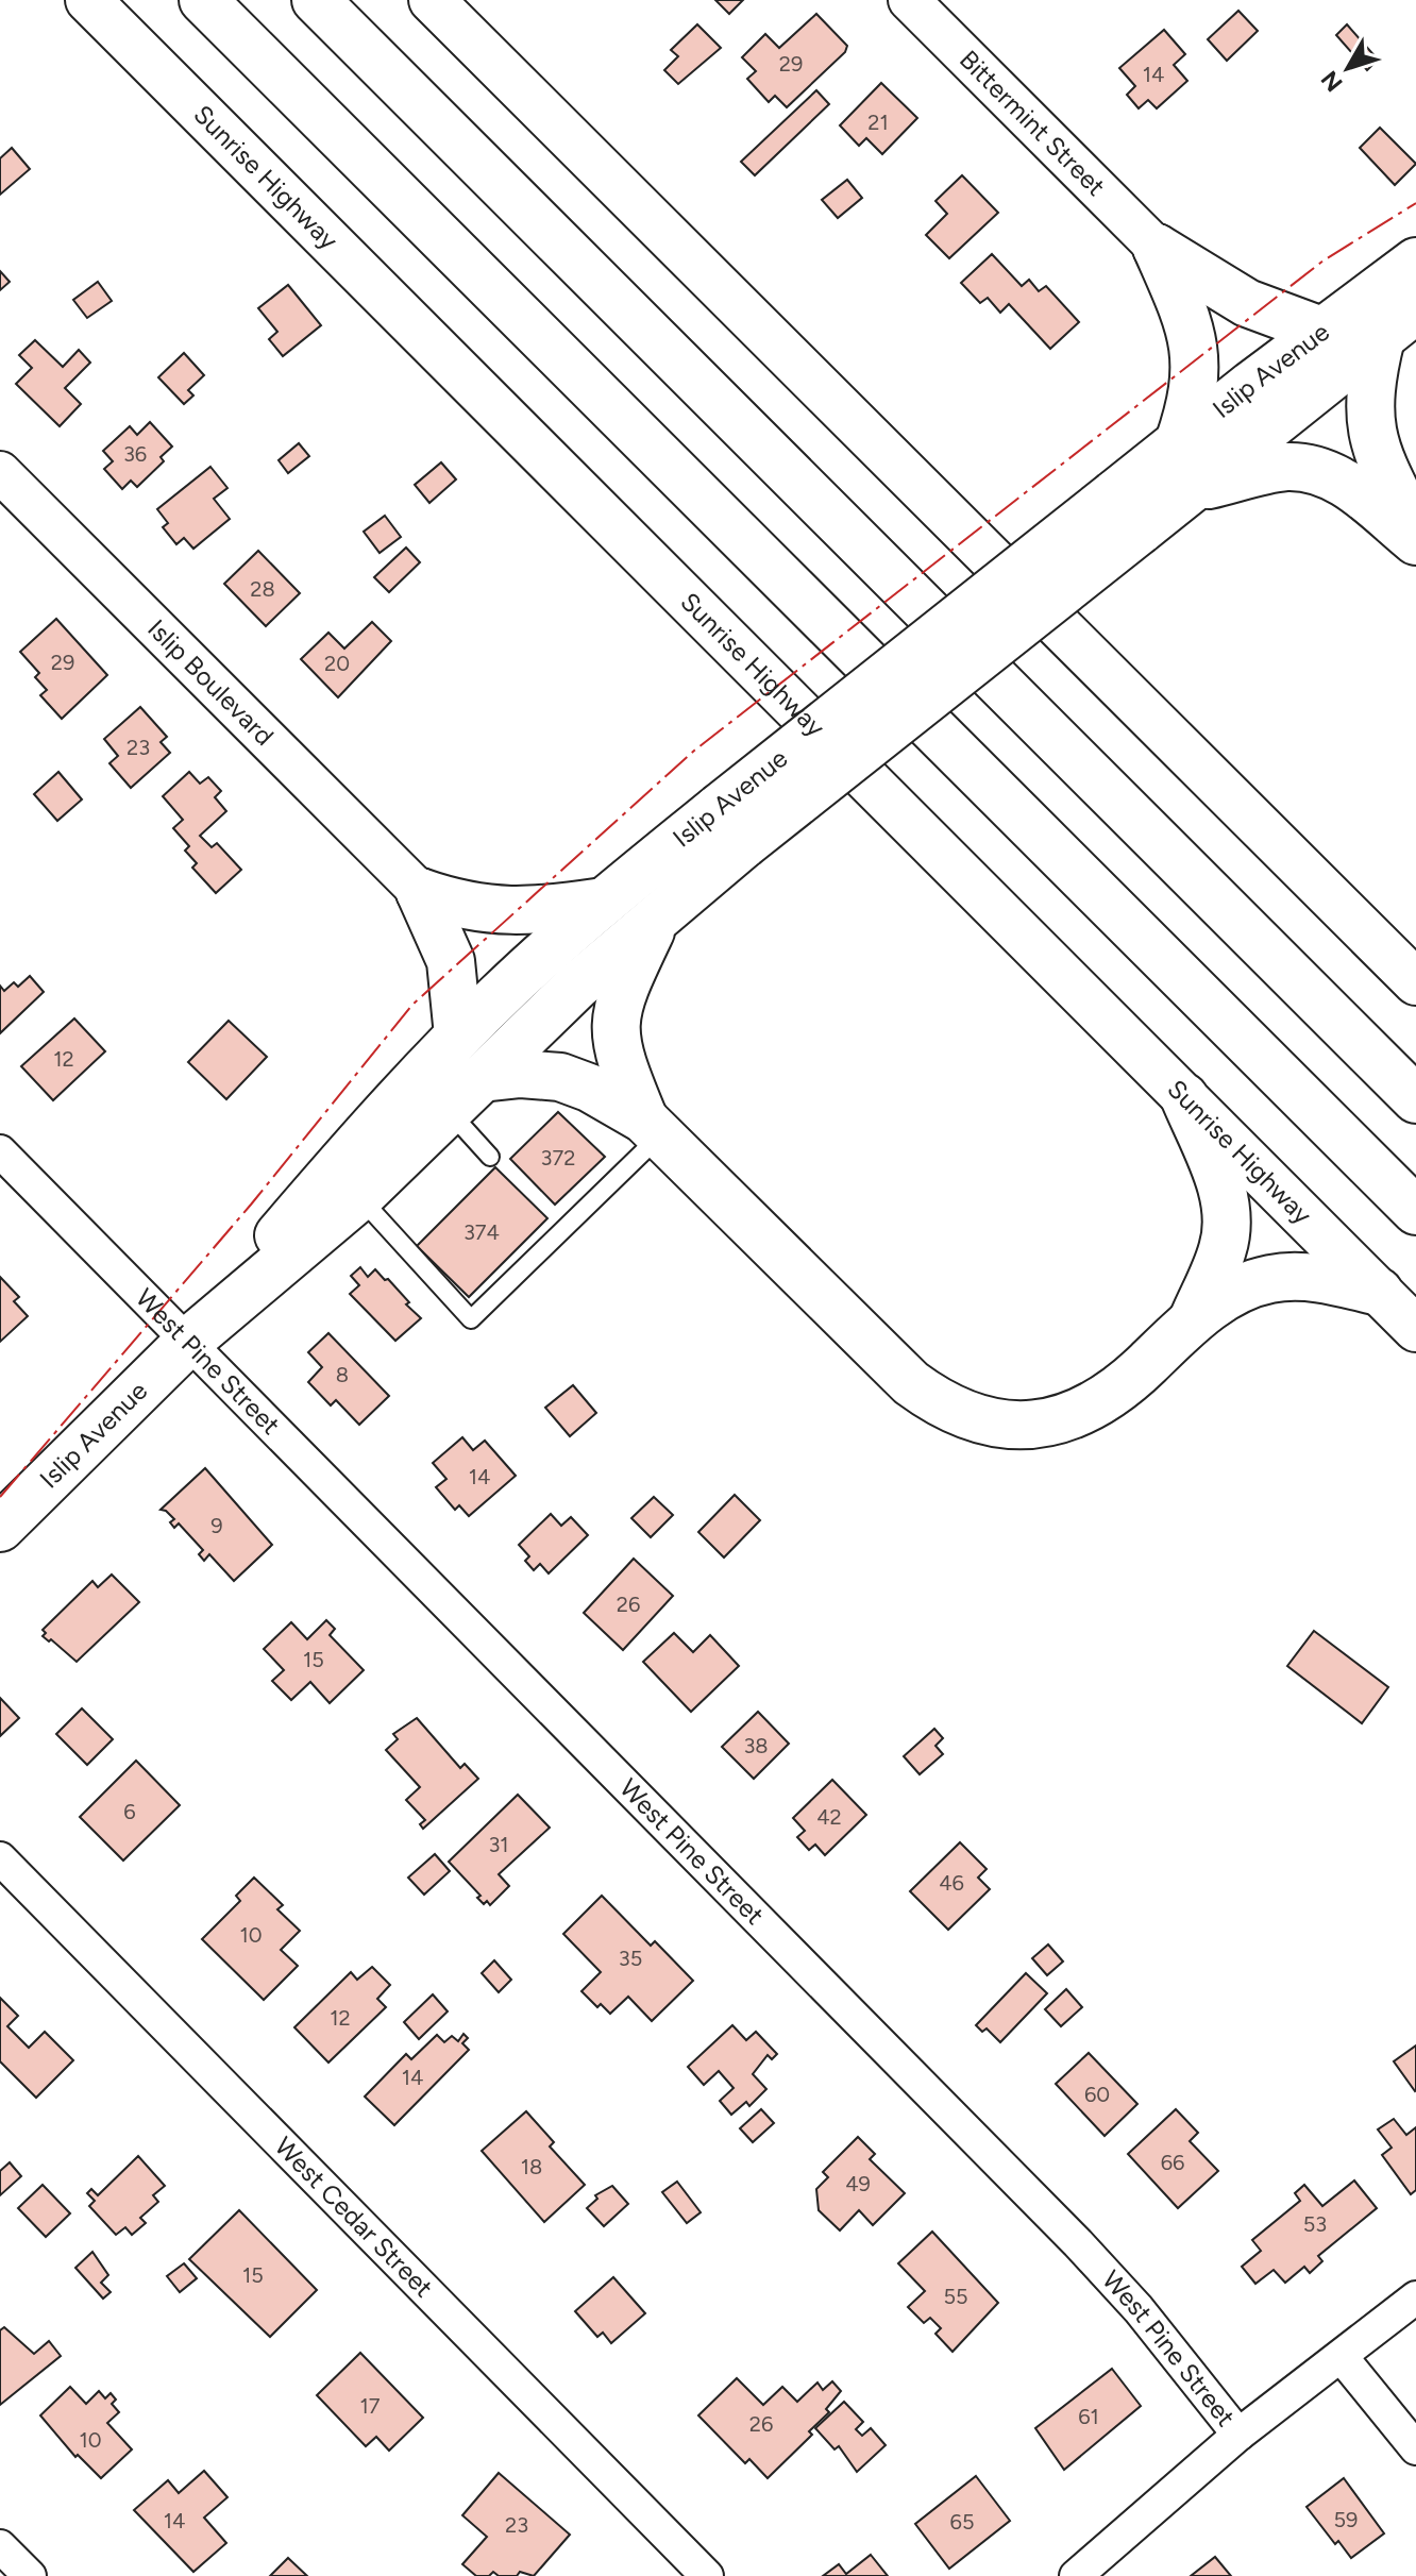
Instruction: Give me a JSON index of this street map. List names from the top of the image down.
{
  "streets": {
    "main road": ["Sunrise Highway", "Islip Avenue"],
    "street": [
      "Bittermint Street",
      "Islip Boulevard",
      "West Pine Street",
      "West Cedar Street"
    ]
  },
  "crossings": [
    ["Islip Avenue", "West Pine Street"]
  ],
  "house_numbers": [
    "29",
    "14",
    "21",
    "36",
    "28",
    "29",
    "20",
    "23",
    "12",
    "372",
    "374",
    "8",
    "14",
    "9",
    "26",
    "15",
    "38",
    "6",
    "42",
    "31",
    "46",
    "10",
    "35",
    "12",
    "14",
    "60",
    "66",
    "18",
    "49",
    "53",
    "15",
    "55",
    "17",
    "61",
    "26",
    "10",
    "59",
    "14",
    "65",
    "23"
  ],
  "north": "bottom left"
}
